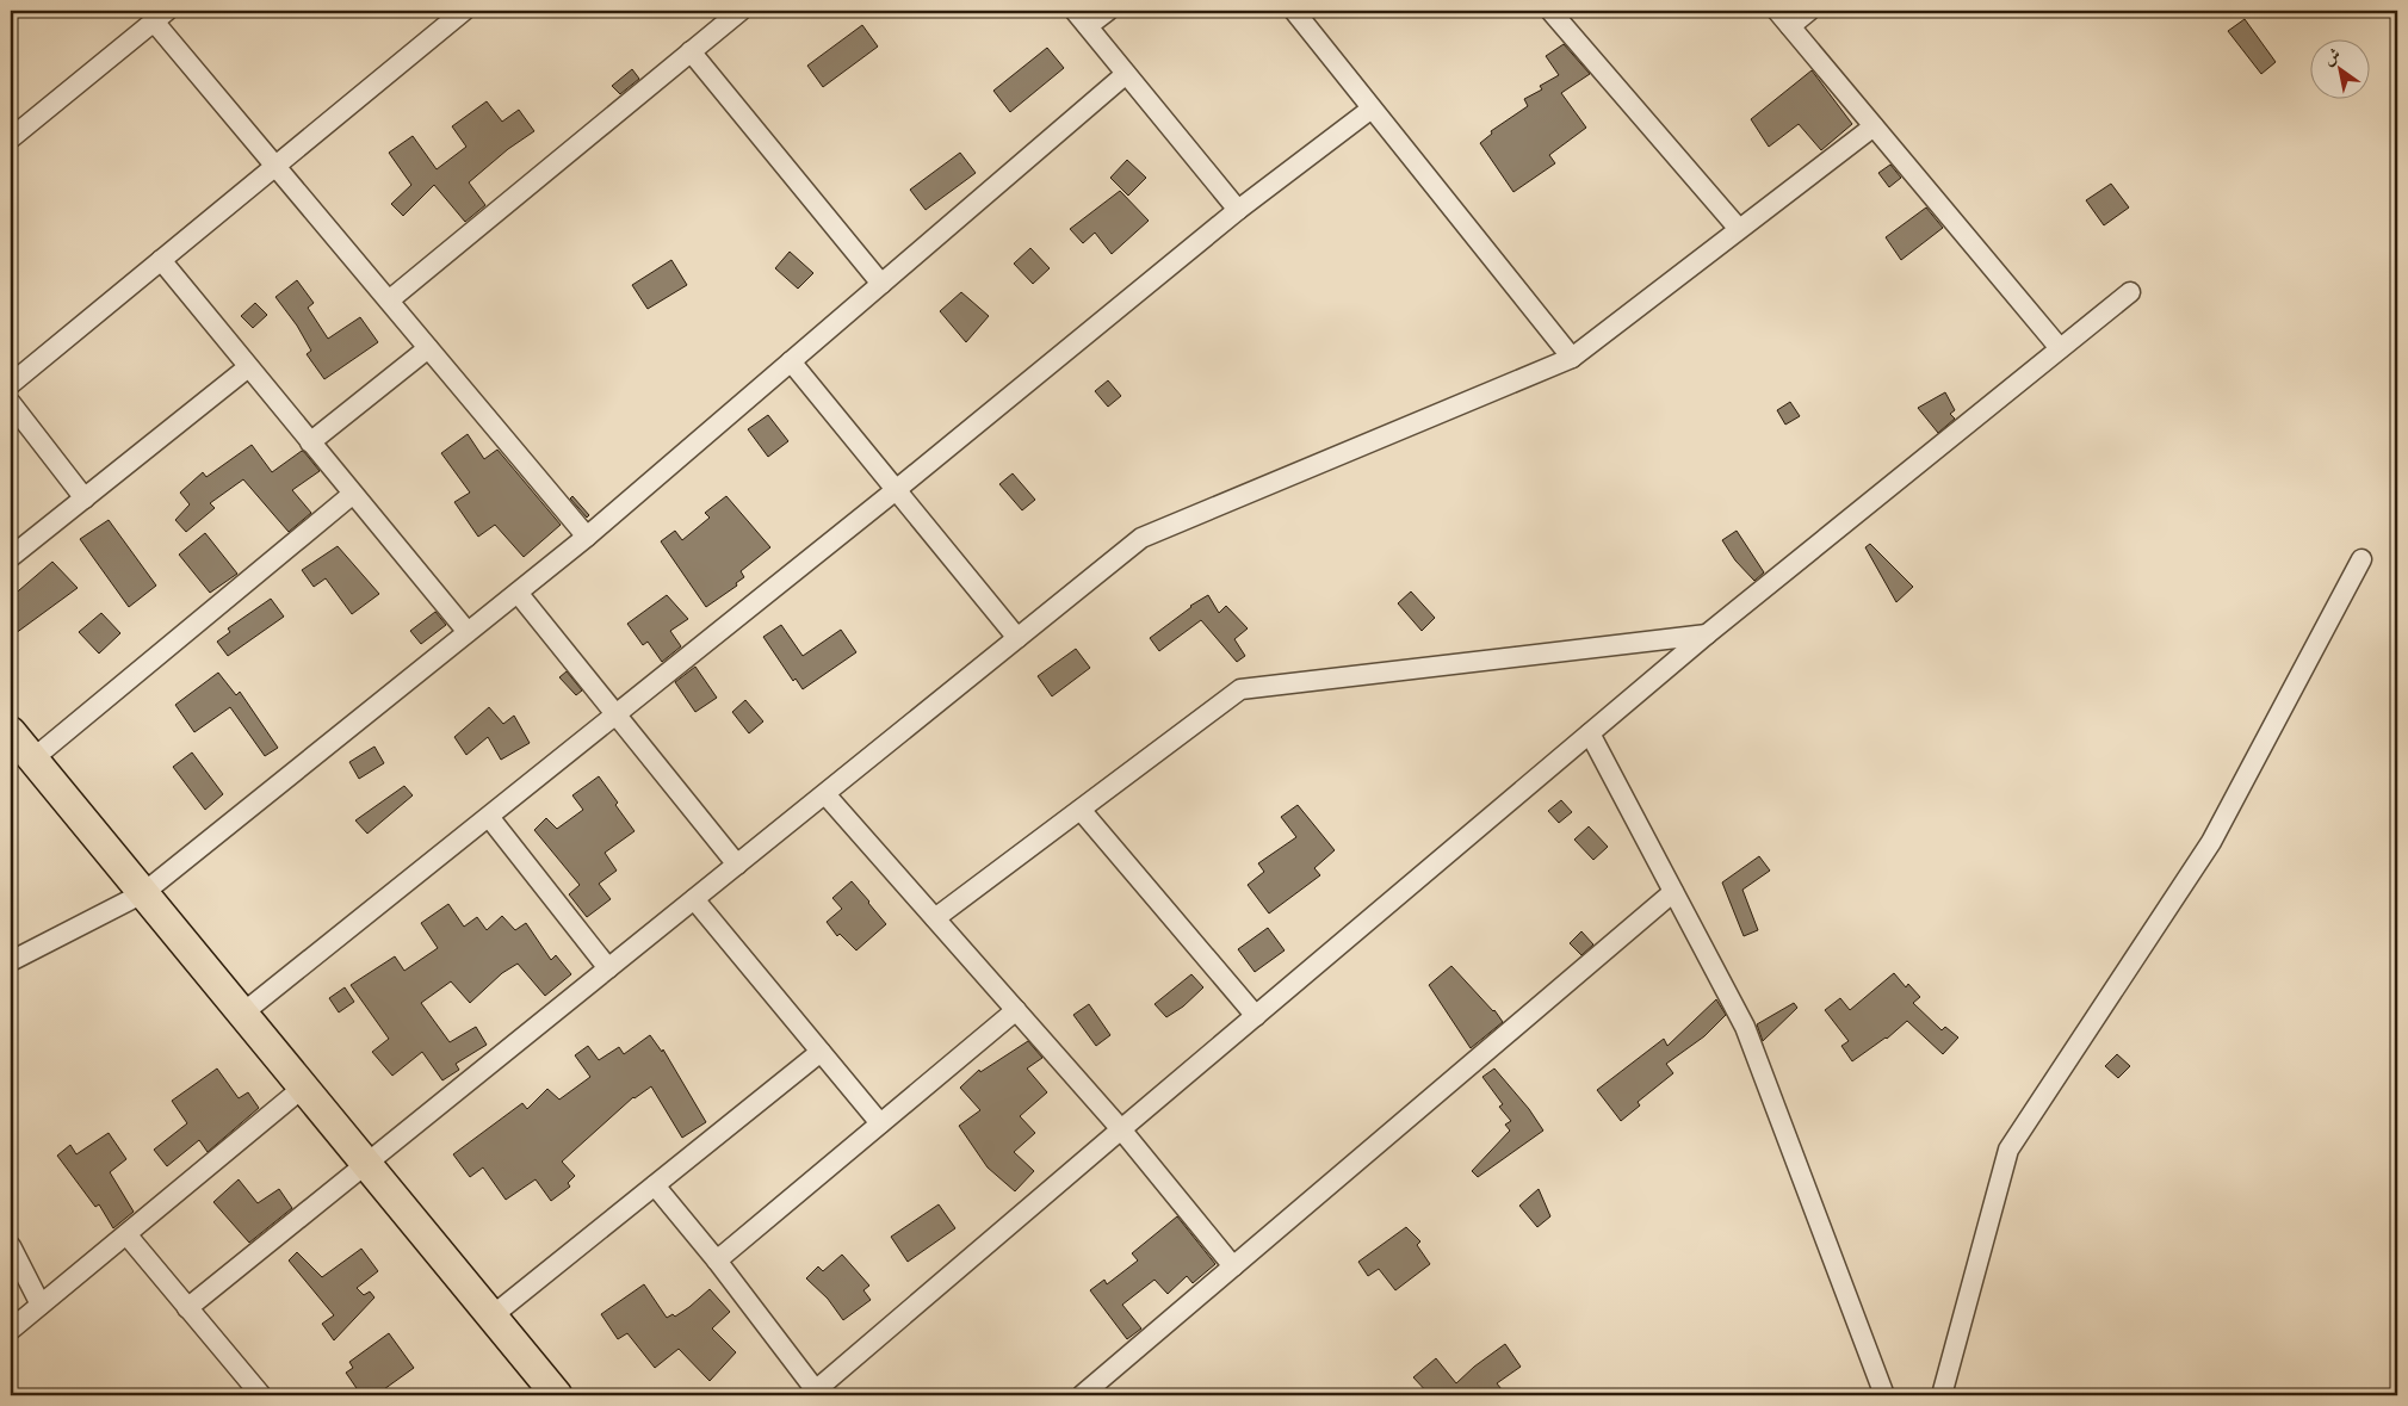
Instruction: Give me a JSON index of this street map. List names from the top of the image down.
{
  "north": "top left"
}
